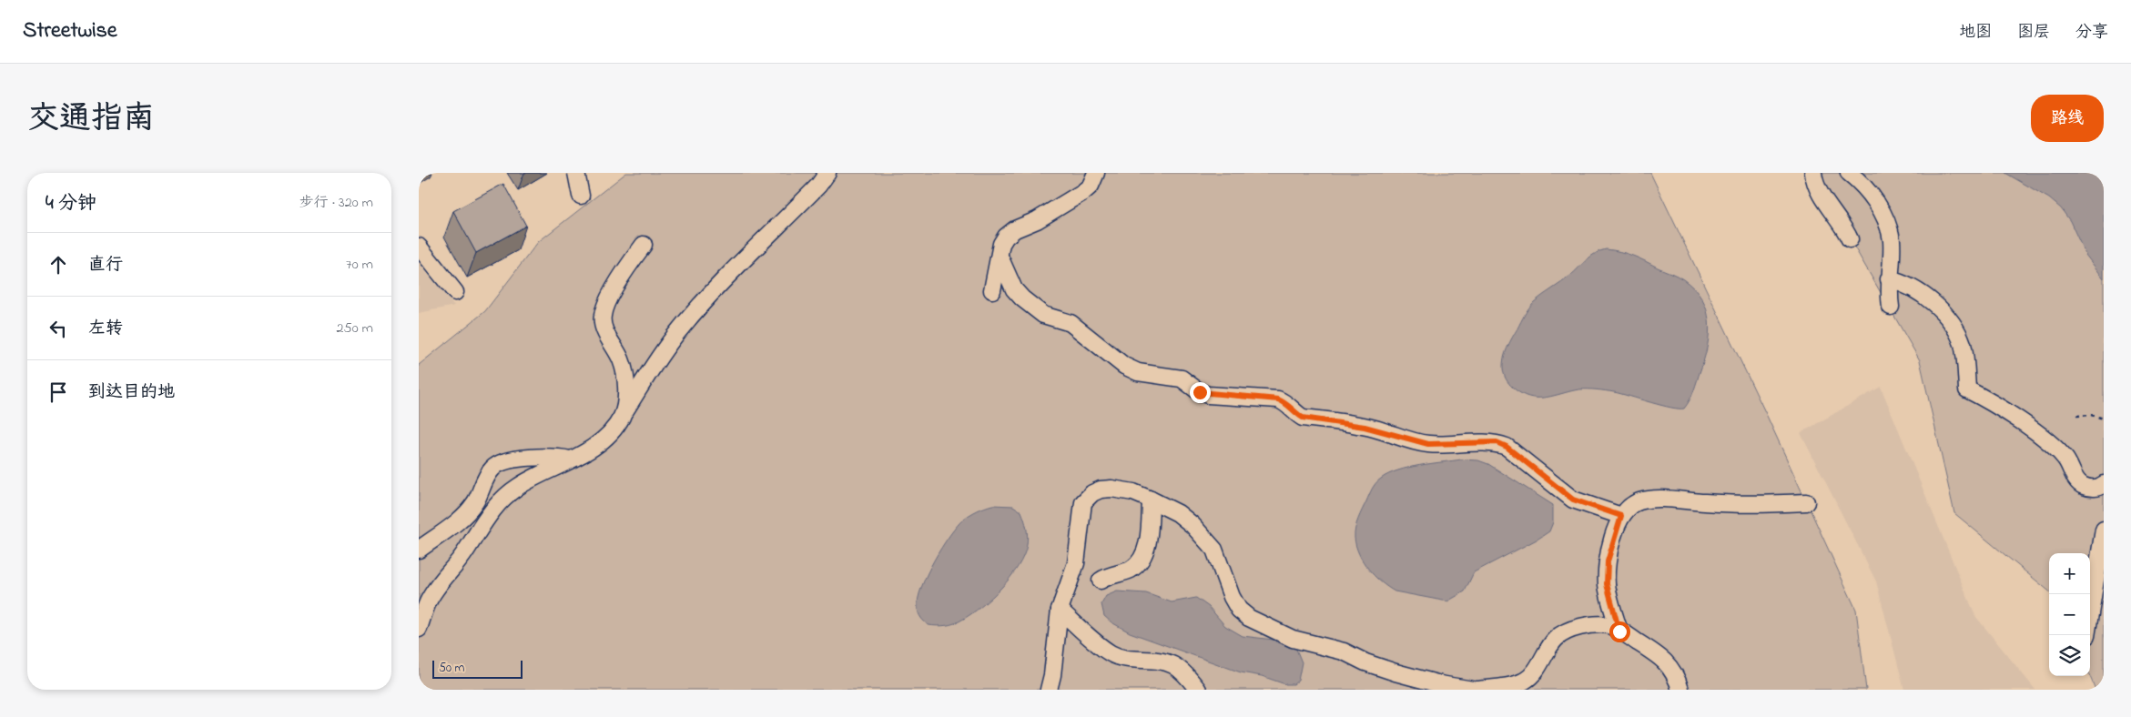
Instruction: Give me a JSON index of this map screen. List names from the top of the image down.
{
  "scale_bar": "50 m",
  "page": {
    "header": "Streetwise",
    "nav": ["地图", "图层", "分享"],
    "title": "交通指南",
    "buttons": "路线",
    "heading": ["4 分钟", "步行 · 320 m"],
    "list": [
      ["直行", "70 m"],
      ["左转", "250 m"],
      "到达目的地"
    ],
    "map_buttons": ["+", "−"],
    "scale": "50 m"
  }
}
